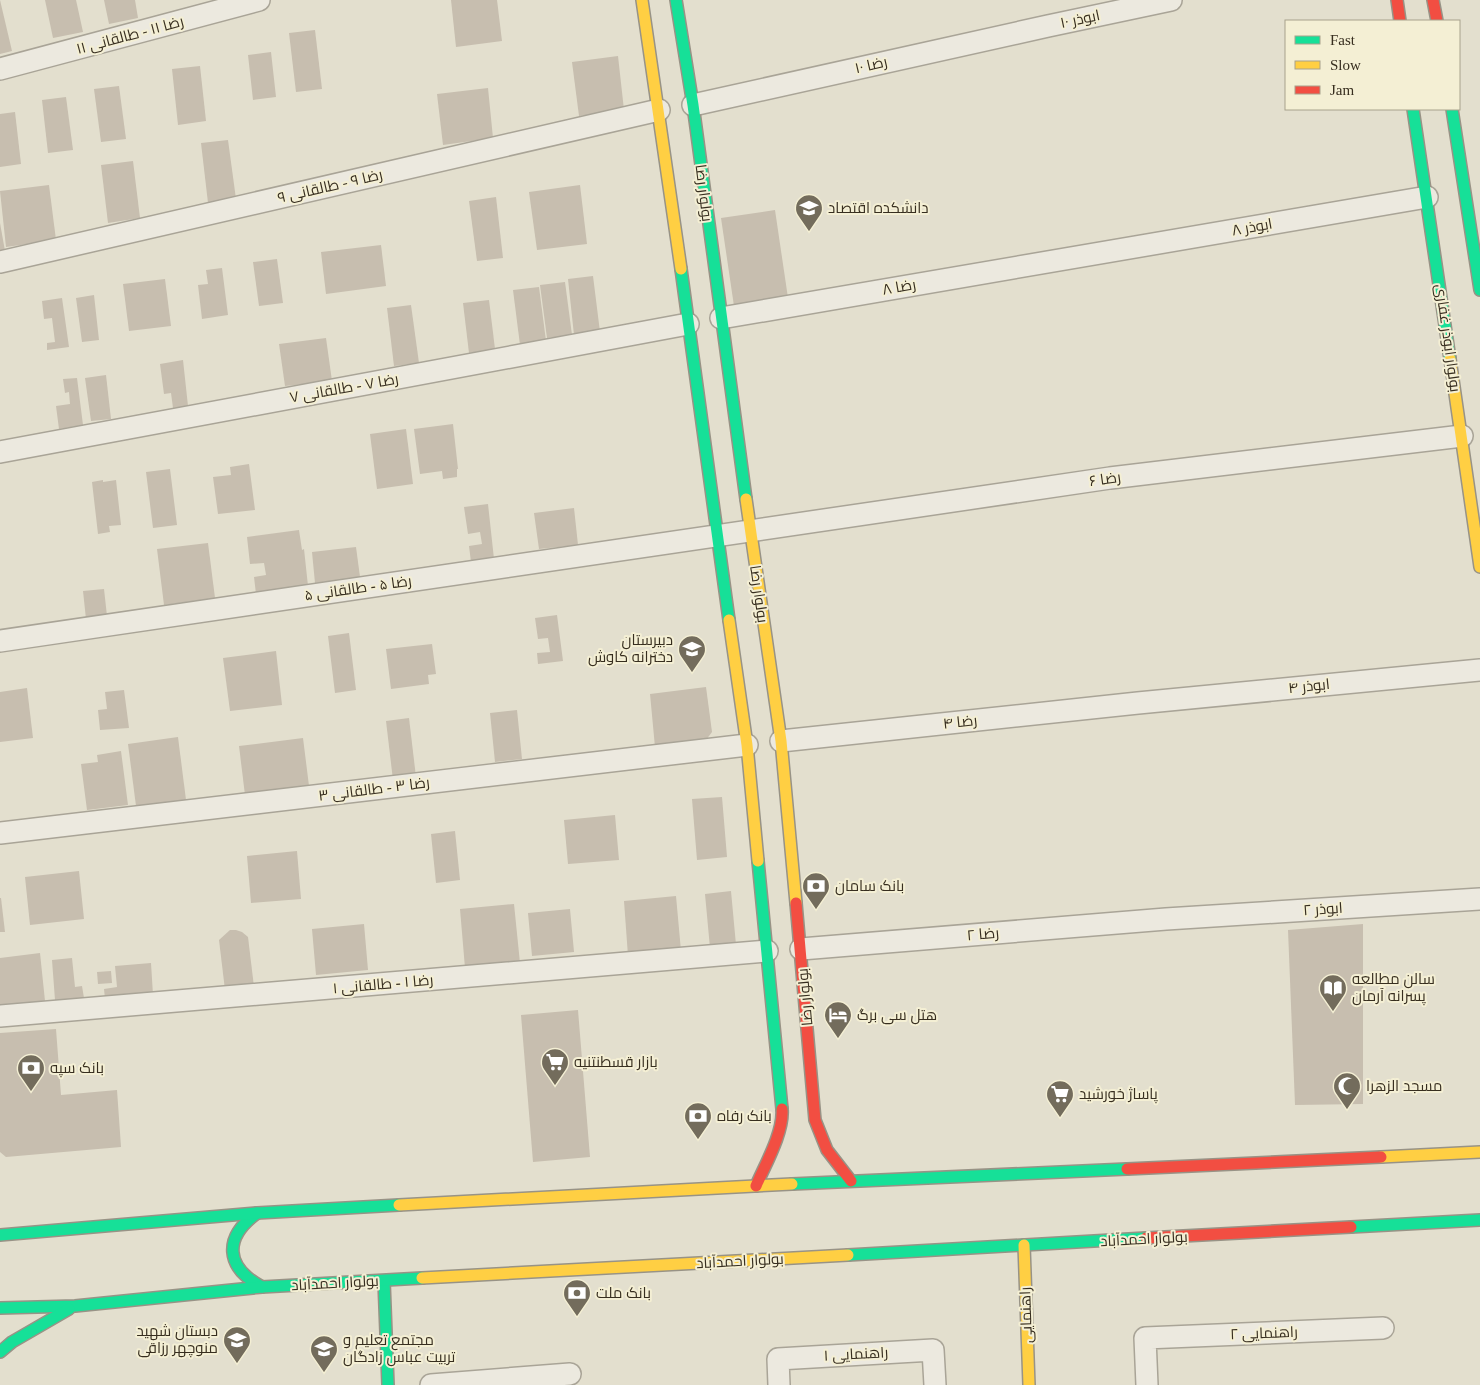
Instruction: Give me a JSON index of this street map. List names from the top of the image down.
{
  "streets": {
    "main road": [
      "بولوار رضا",
      "بولوار ابوذر غفاری",
      "بولوار احمدآباد",
      "راهنمایی"
    ],
    "street": [
      "ابوذر ۱۰",
      "رضا ۱۱ - طالقانی ۱۱",
      "رضا ۱۰",
      "رضا ۹ - طالقانی ۹",
      "ابوذر ۸",
      "رضا ۸",
      "رضا ۷ - طالقانی ۷",
      "رضا ۶",
      "رضا ۵ - طالقانی ۵",
      "ابوذر ۴",
      "رضا ۴",
      "رضا ۳ - طالقانی ۳",
      "ابوذر ۲",
      "رضا ۲",
      "رضا ۱ - طالقانی ۱",
      "راهنمایی ۲",
      "راهنمایی ۱"
    ]
  },
  "crossings": [
    ["ابوذر ۱۰", "رضا ۱۰"],
    ["رضا ۱۰", "بولوار رضا"],
    ["بولوار رضا", "رضا ۸"],
    ["بولوار رضا", "رضا ۶"],
    ["بولوار رضا", "رضا ۴"],
    ["بولوار رضا", "رضا ۲"],
    ["ابوذر ۸", "رضا ۸"],
    ["ابوذر ۸", "بولوار ابوذر غفاری"],
    ["بولوار ابوذر غفاری", "رضا ۶"],
    ["رضا ۶", "رضا ۵ - طالقانی ۵"],
    ["ابوذر ۴", "رضا ۴"],
    ["ابوذر ۲", "رضا ۲"],
    ["بولوار احمدآباد", "راهنمایی"]
  ],
  "places": {
    "school or university": [
      "دانشکده اقتصاد",
      "دبیرستان دخترانه کاوش",
      "دبستان شهید منوچهر رزاقی",
      "مجتمع تعلیم و تربیت عباس زادگان"
    ],
    "bank": [
      "بانک سامان",
      "بانک سپه",
      "بانک رفاه",
      "بانک ملت"
    ],
    "library": ["سالن مطالعه پسرانه آرمان"],
    "hotel": ["هتل سی برگ"],
    "supermarket": ["بازار قسطنتنیه", "پاساژ خورشید"],
    "mosque": ["مسجد الزهرا"]
  },
  "legend": ["Fast", "Slow", "Jam"]
}
